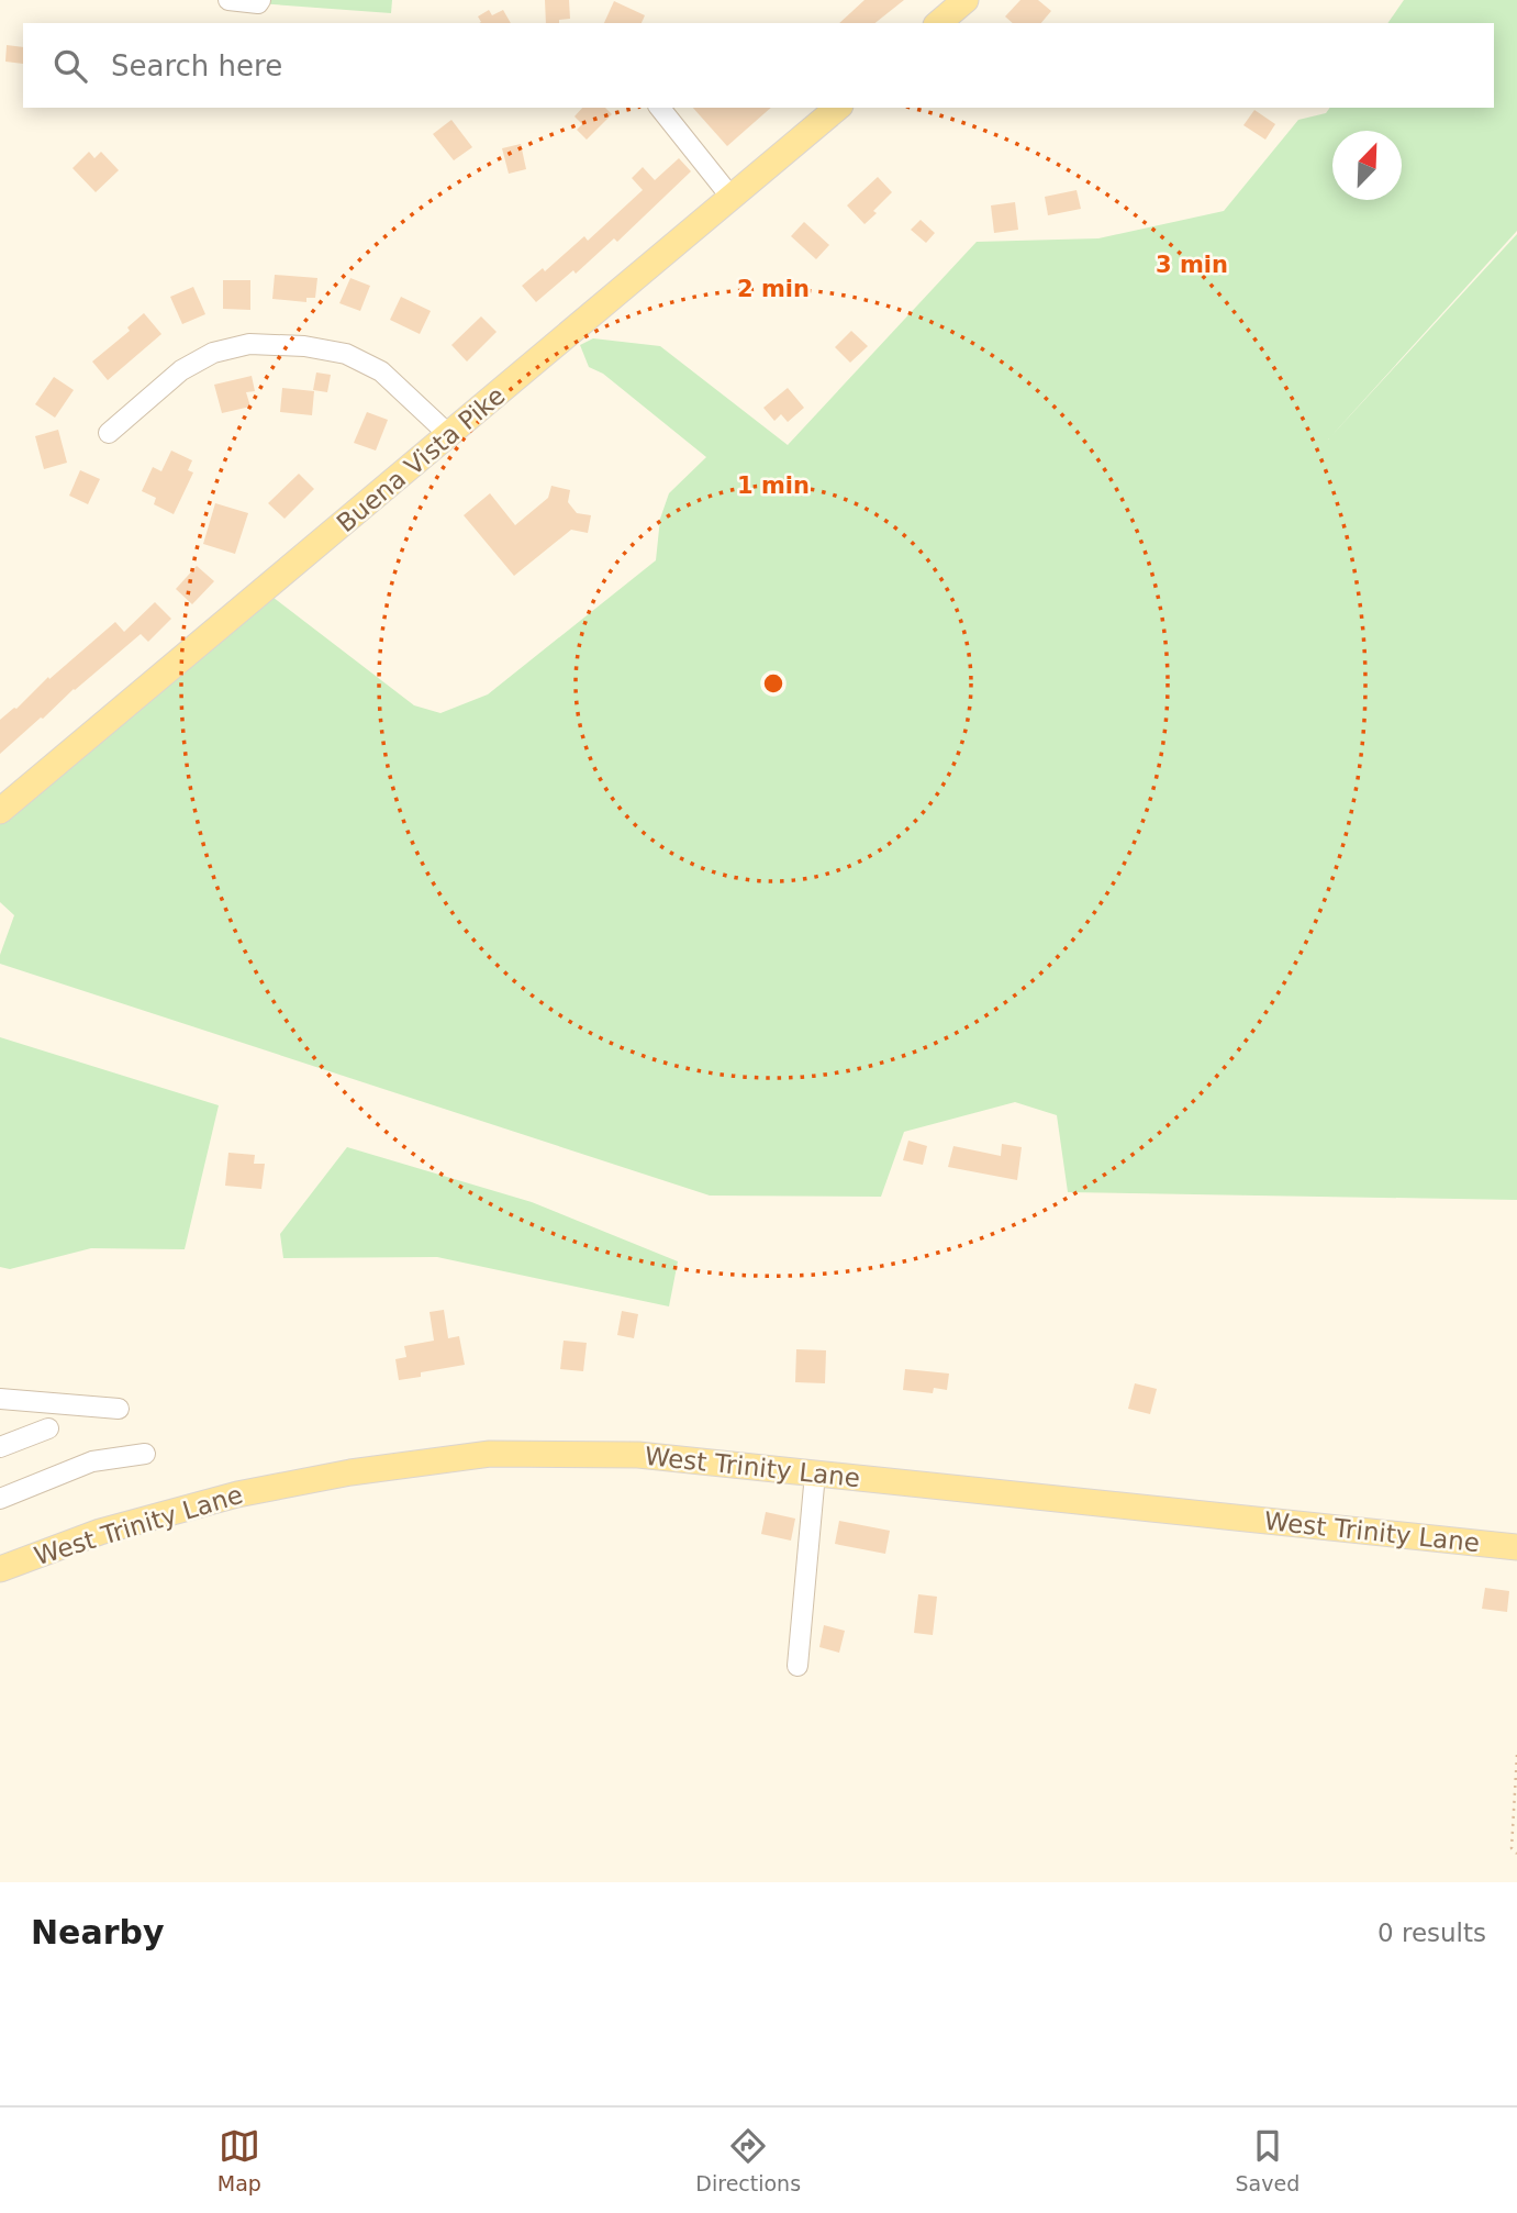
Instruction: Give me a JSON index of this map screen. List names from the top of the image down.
{
  "streets": {
    "main road": ["Buena Vista Pike", "West Trinity Lane"]
  },
  "north": "top right",
  "page": {
    "search": "Search here",
    "heading": ["Nearby", "0 results"],
    "nav": ["Map", "Directions", "Saved"]
  },
  "rings": ["3 min", "2 min", "1 min"]
}
